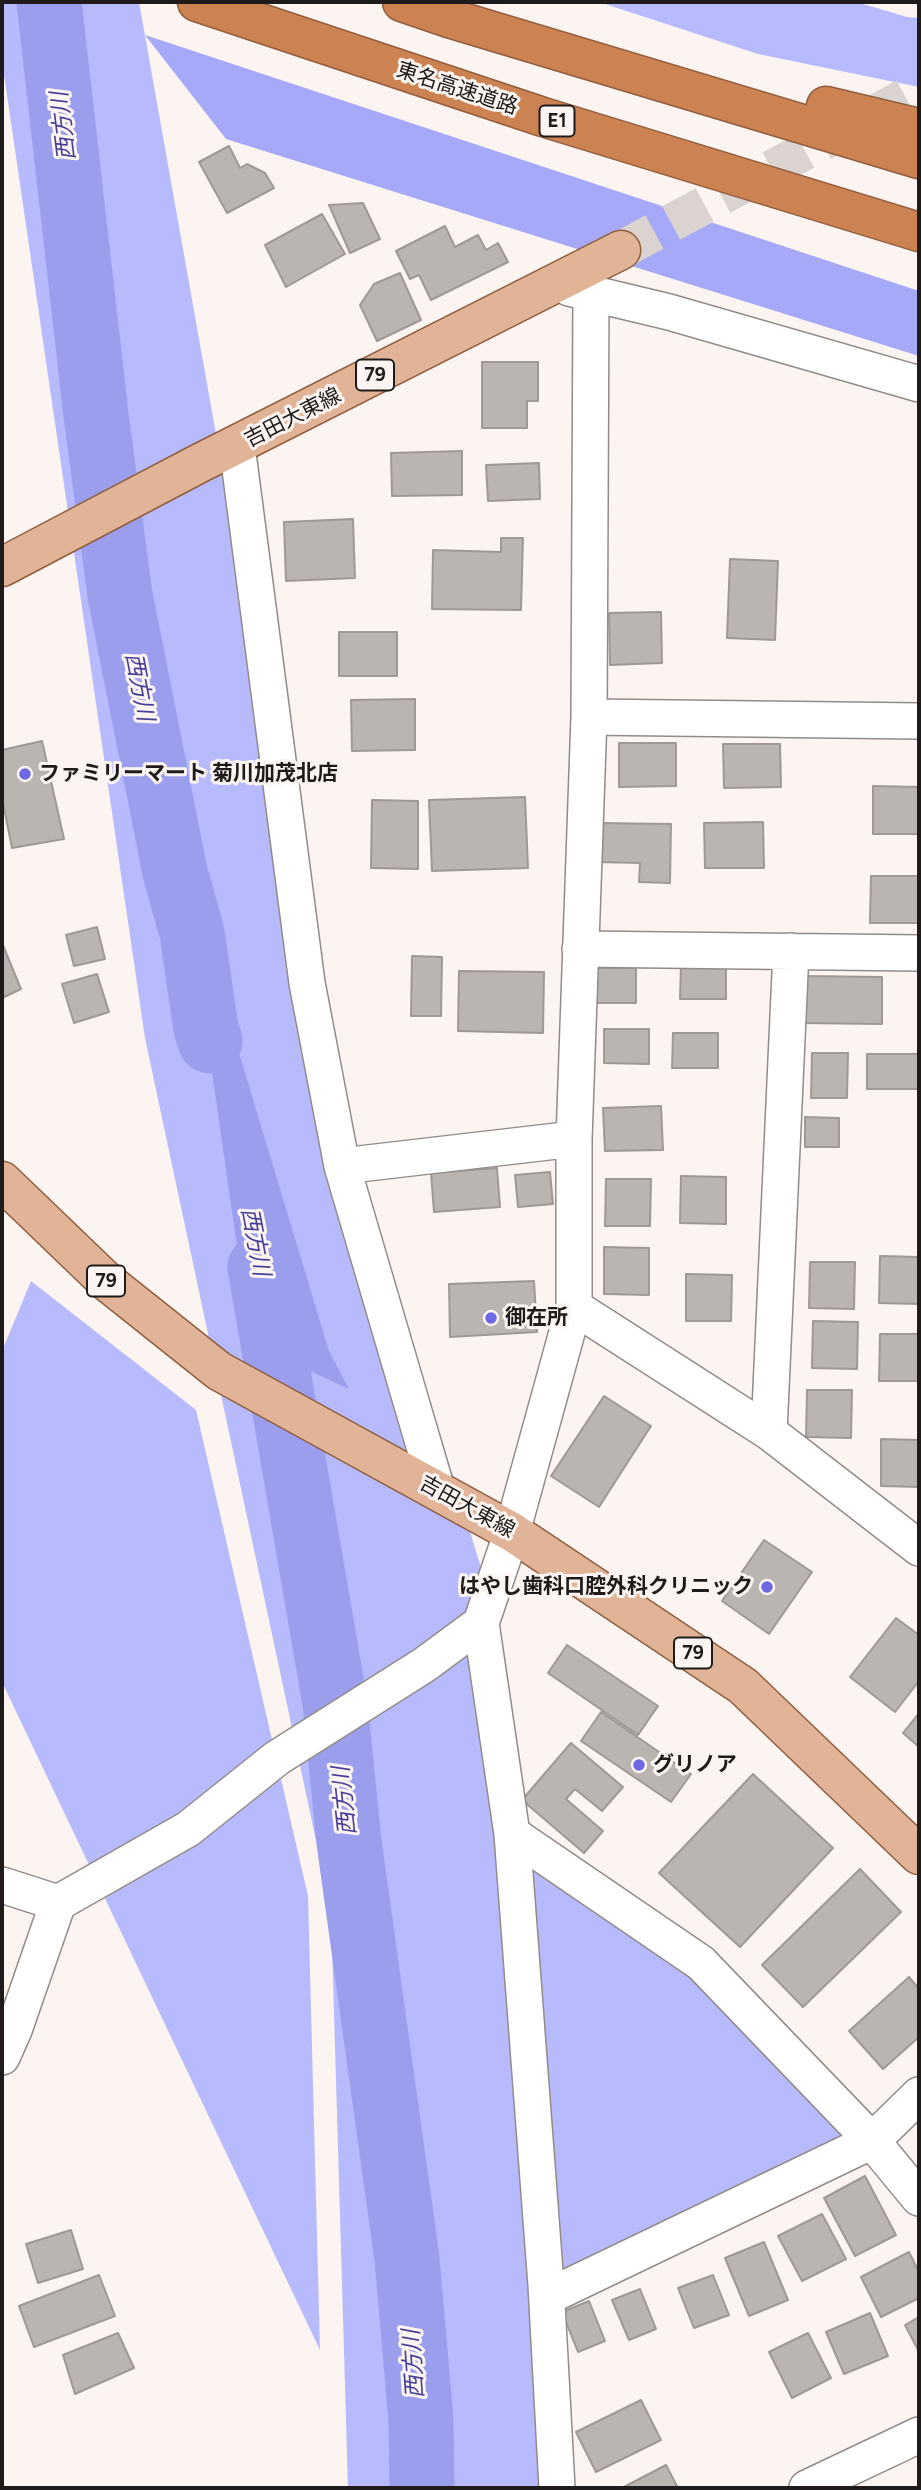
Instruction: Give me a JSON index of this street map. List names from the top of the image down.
{
  "streets": {
    "highway": ["東名高速道路", "E1"],
    "main road": ["79", "吉田大東線"]
  },
  "water": ["西方川"],
  "places": [
    "ファミリーマート 菊川加茂北店",
    "御在所",
    "はやし歯科口腔外科クリニック",
    "グリノア"
  ]
}
